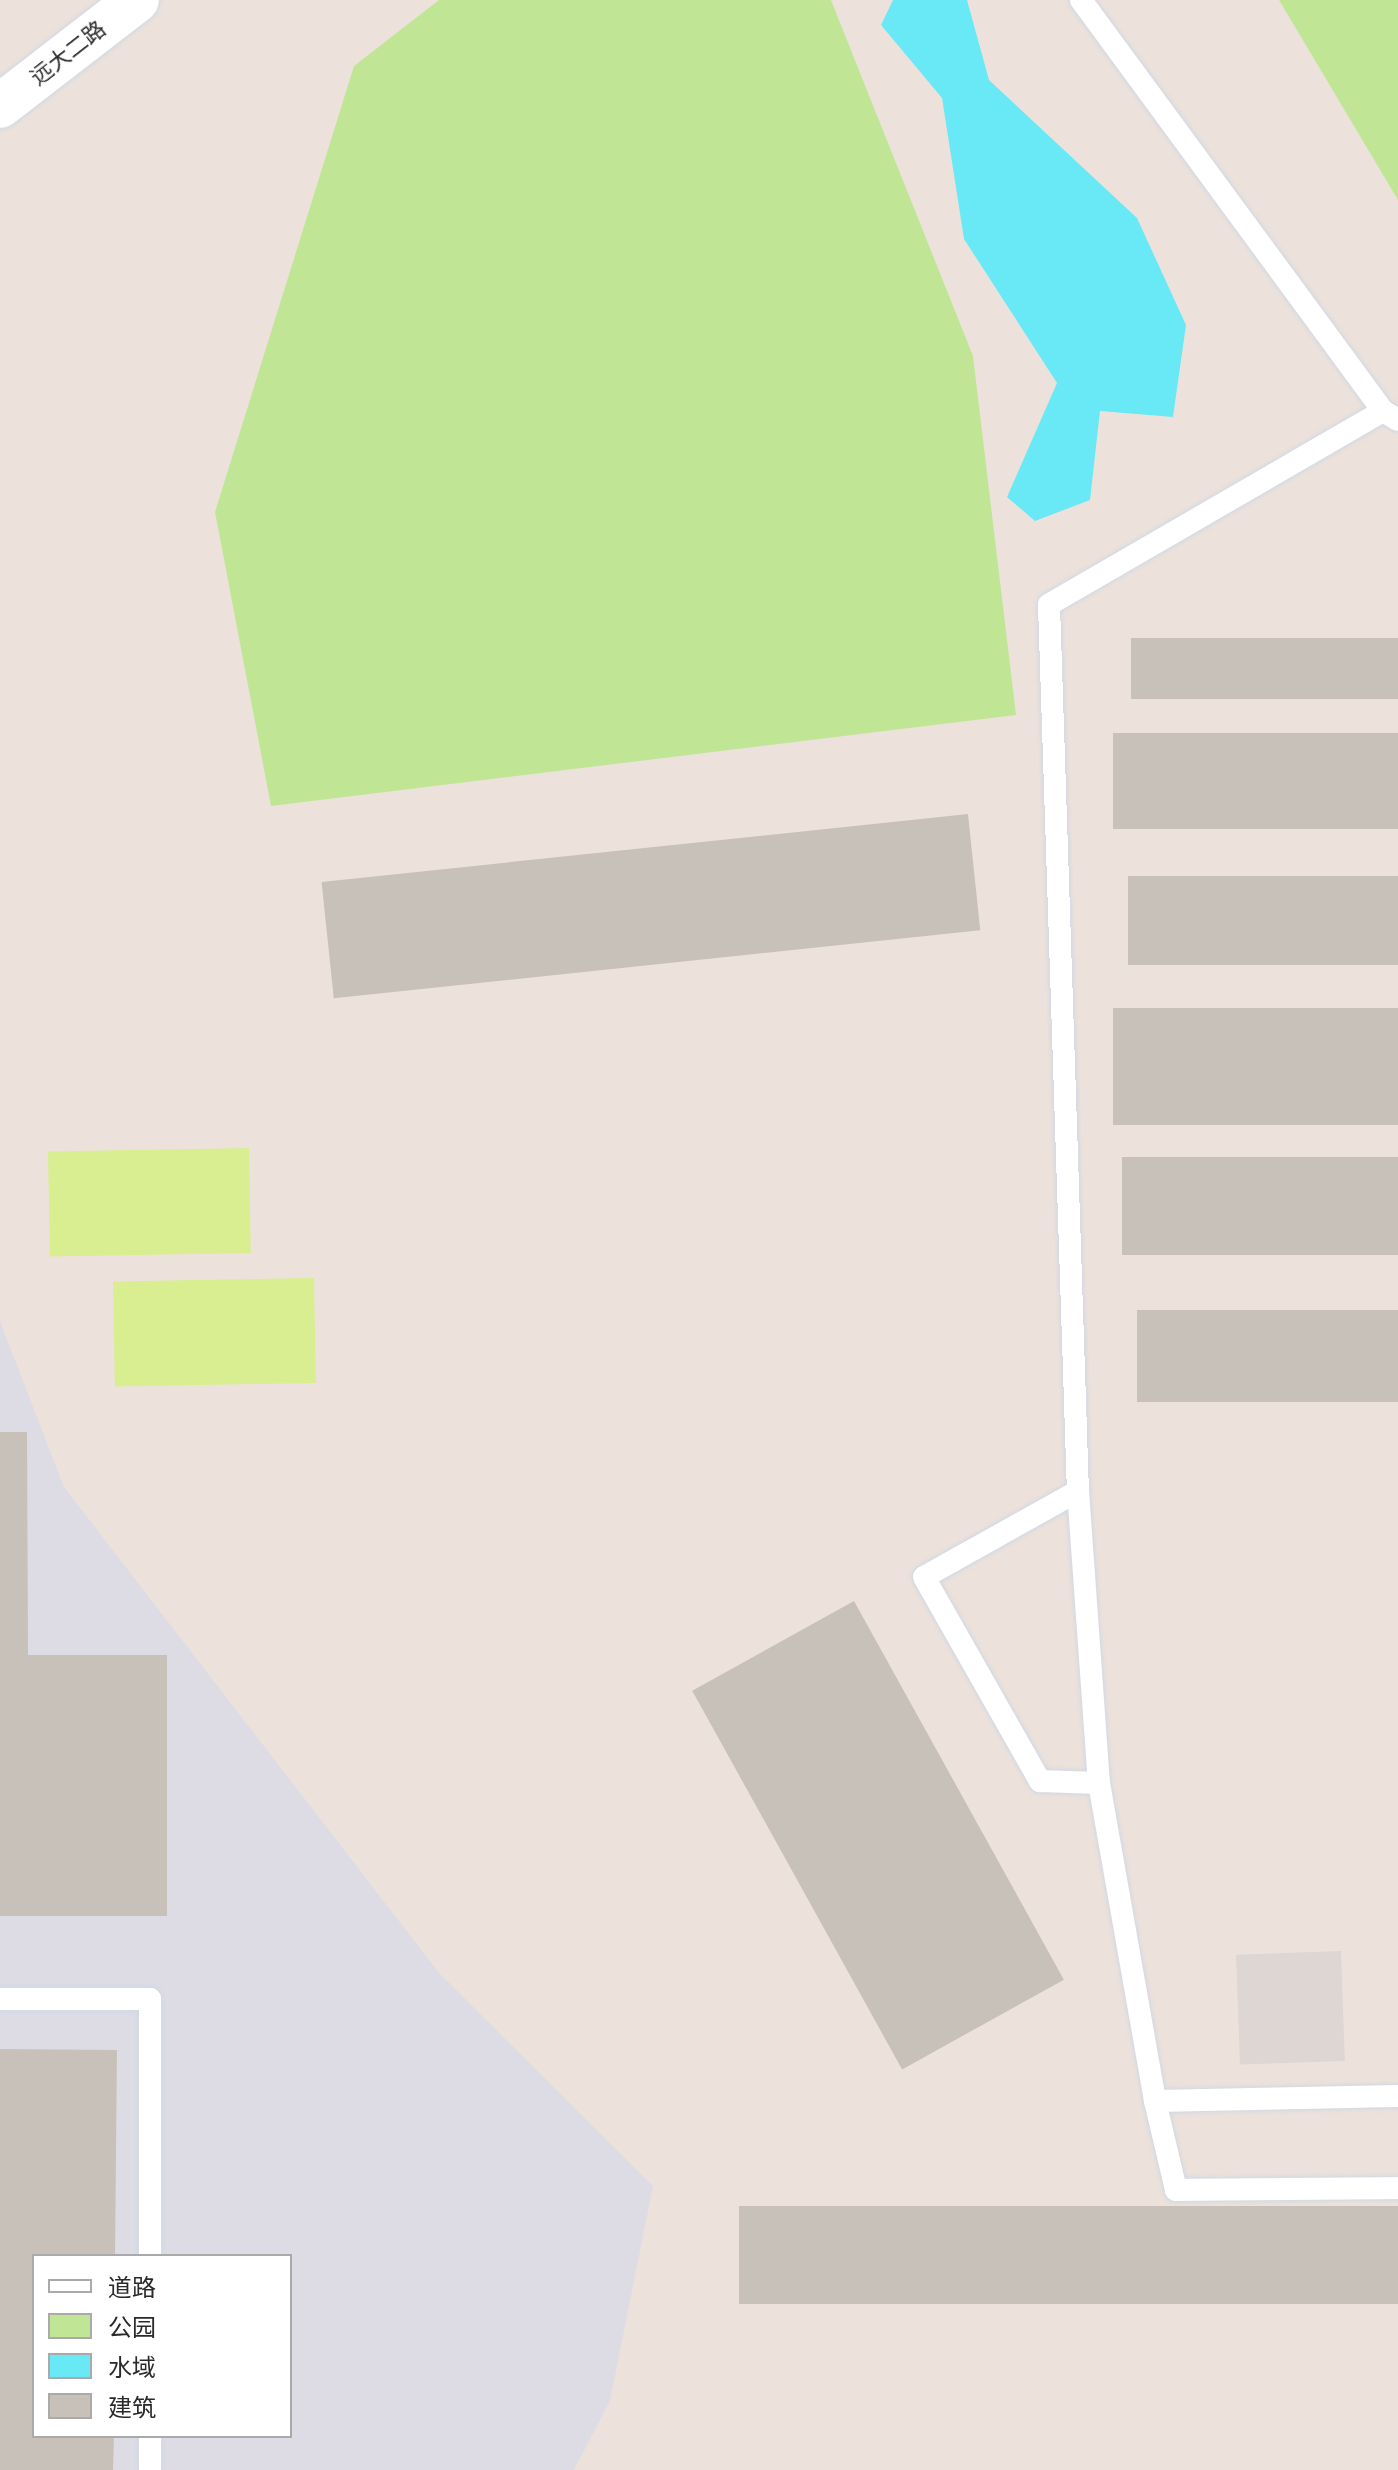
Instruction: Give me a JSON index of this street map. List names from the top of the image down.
{
  "streets": {
    "main road": ["远大二路"]
  },
  "legend": [
    "道路",
    "公园",
    "水域",
    "建筑"
  ]
}
